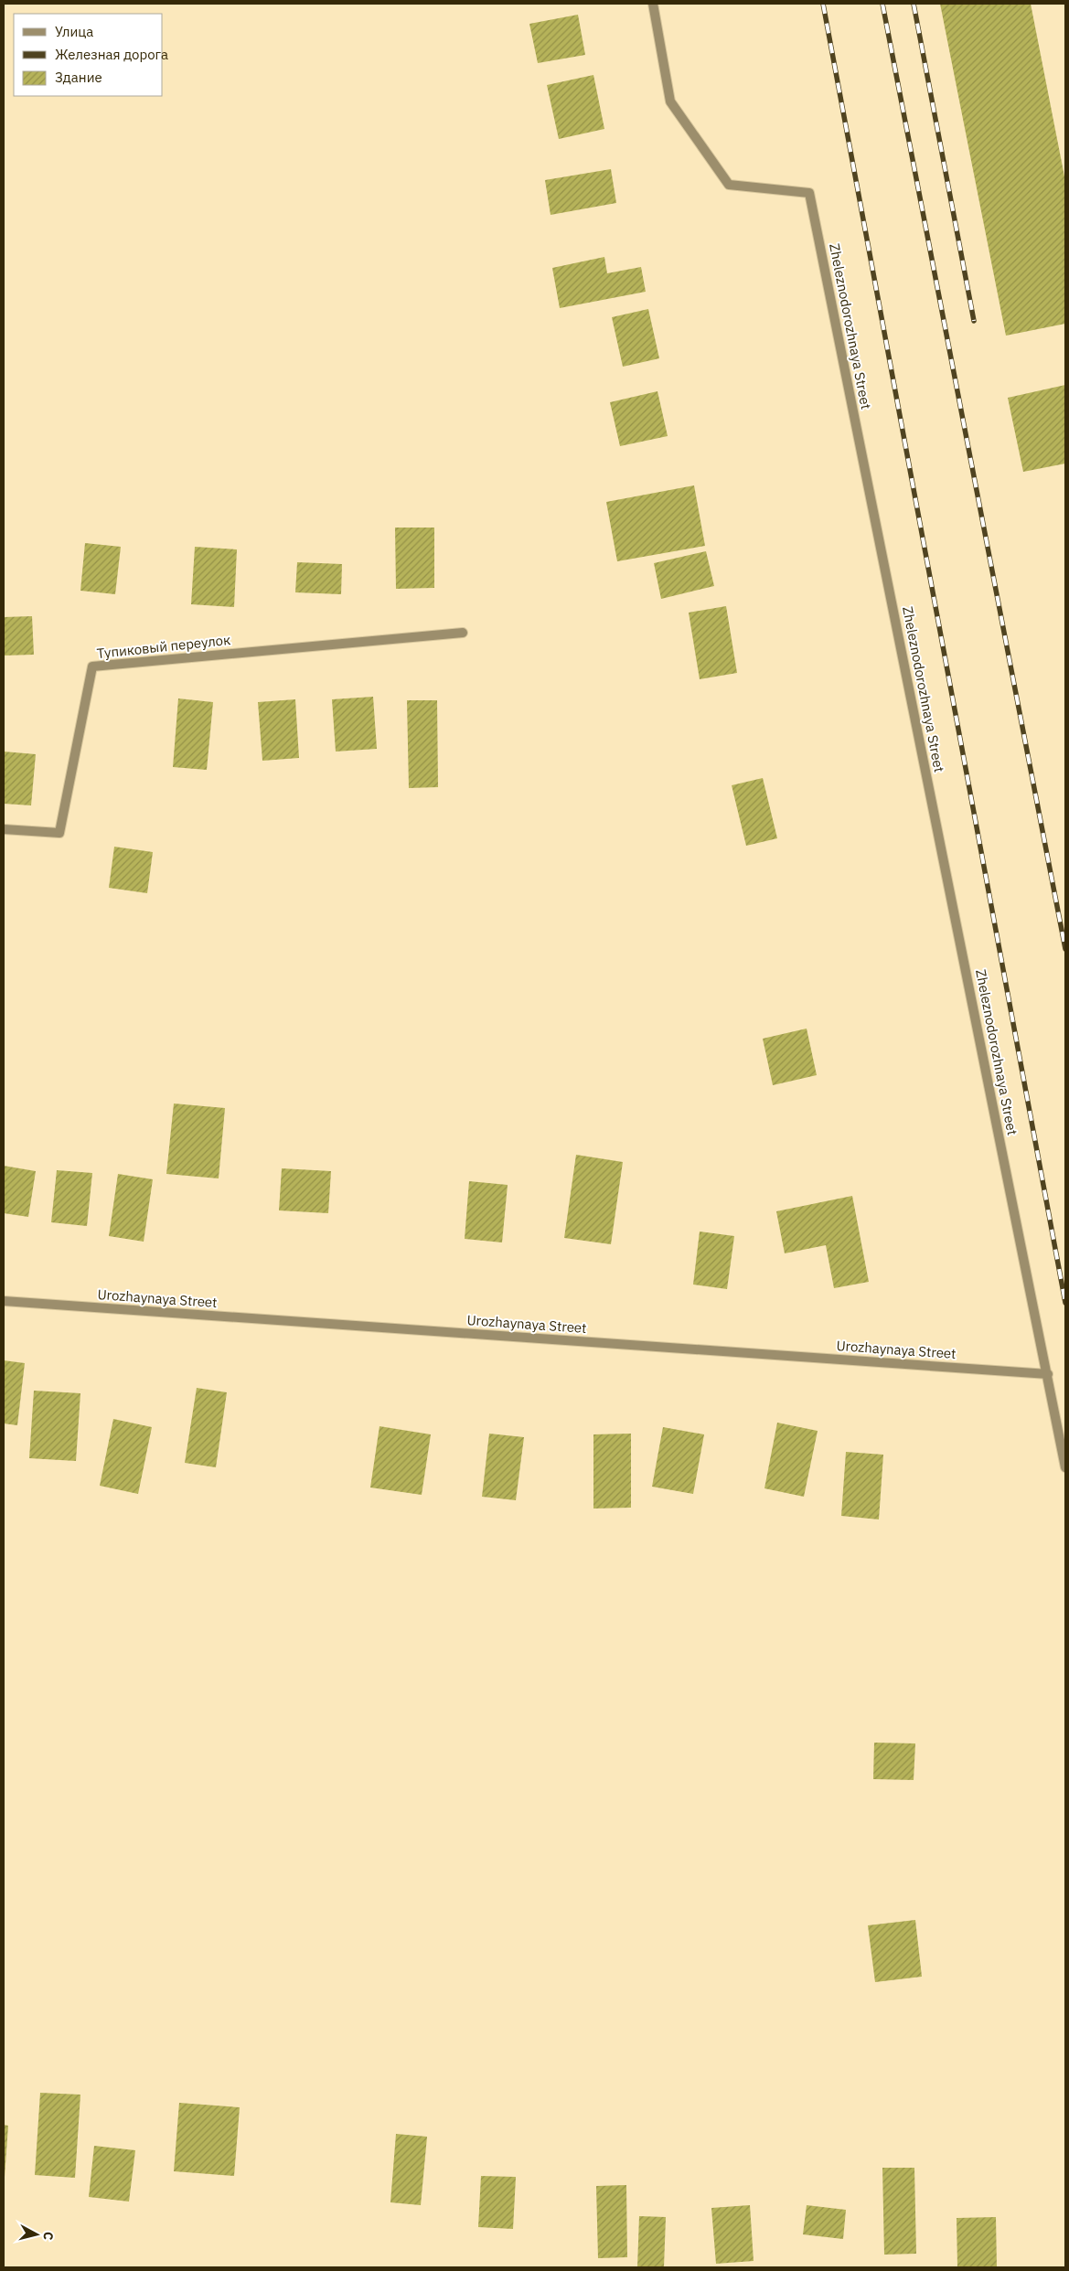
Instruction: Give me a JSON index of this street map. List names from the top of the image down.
{
  "streets": {
    "street": ["Zheleznodorozhnaya Street", "Тупиковый переулок", "Urozhaynaya Street"]
  },
  "crossings": [
    ["Zheleznodorozhnaya Street", "Urozhaynaya Street"]
  ],
  "legend": ["Улица", "Железная дорога", "Здание"],
  "north": "right"
}
